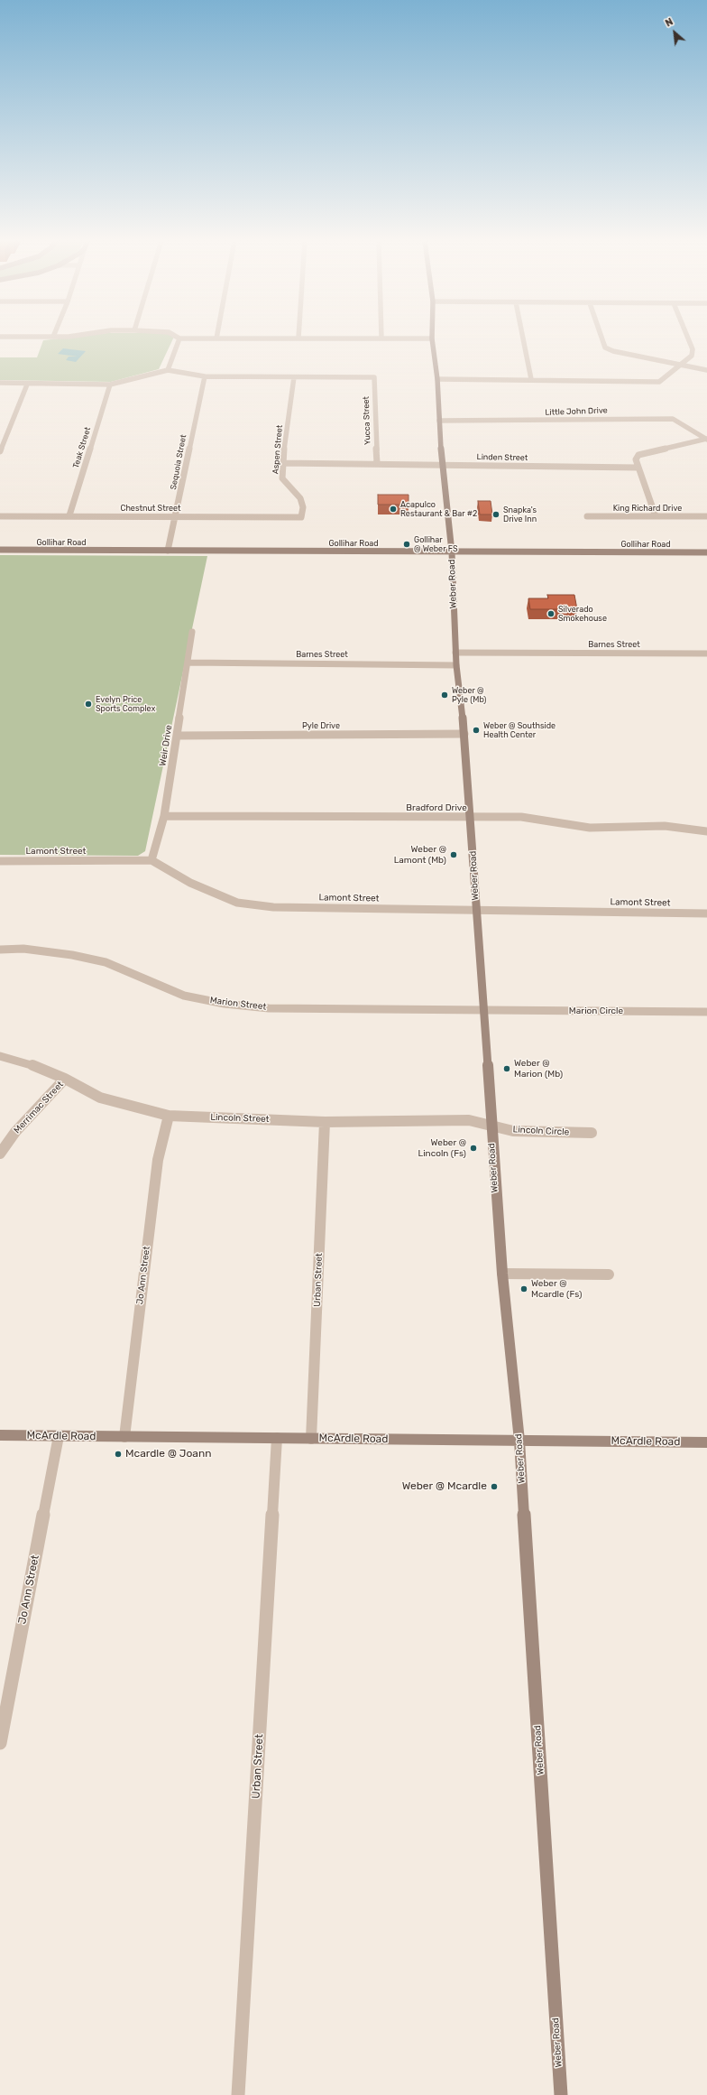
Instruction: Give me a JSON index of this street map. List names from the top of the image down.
{
  "streets": {
    "main road": ["Gollihar Road", "Weber Road", "McArdle Road"],
    "street": [
      "Little John Drive",
      "Yucca Street",
      "Teak Street",
      "Aspen Street",
      "Linden Street",
      "Sequoia Street",
      "Chestnut Street",
      "King Richard Drive",
      "Barnes Street",
      "Pyle Drive",
      "Weir Drive",
      "Bradford Drive",
      "Lamont Street",
      "Marion Street",
      "Marion Circle",
      "Merrimac Street",
      "Lincoln Street",
      "Lincoln Circle",
      "Jo Ann Street",
      "Urban Street"
    ]
  },
  "crossings": [
    ["Little John Drive", "Weber Road"],
    ["Yucca Street", "Aspen Street"],
    ["Yucca Street", "Linden Street"],
    ["Teak Street", "Chestnut Street"],
    ["Aspen Street", "Linden Street"],
    ["Aspen Street", "Chestnut Street"],
    ["Linden Street", "Weber Road"],
    ["Sequoia Street", "Chestnut Street"],
    ["Sequoia Street", "Gollihar Road"],
    ["Gollihar Road", "Weber Road"],
    ["Weber Road", "Barnes Street"],
    ["Weber Road", "Pyle Drive"],
    ["Weber Road", "Bradford Drive"],
    ["Weber Road", "Lamont Street"],
    ["Weber Road", "Marion Street"],
    ["Weber Road", "Marion Circle"],
    ["Weber Road", "Lincoln Street"],
    ["Weber Road", "Lincoln Circle"],
    ["Weber Road", "McArdle Road"],
    ["Barnes Street", "Weir Drive"],
    ["Pyle Drive", "Weir Drive"],
    ["Weir Drive", "Bradford Drive"],
    ["Weir Drive", "Lamont Street"],
    ["Marion Street", "Marion Circle"],
    ["Merrimac Street", "Lincoln Street"],
    ["Lincoln Street", "Lincoln Circle"],
    ["Lincoln Street", "Jo Ann Street"],
    ["Lincoln Street", "Urban Street"],
    ["Jo Ann Street", "McArdle Road"],
    ["Urban Street", "McArdle Road"]
  ],
  "places": [
    "Acapulco Restaurant & Bar #2",
    "Snapka's Drive Inn",
    "Gollihar @ Weber FS",
    "Silverado Smokehouse",
    "Weber @ Pyle (Mb)",
    "Evelyn Price Sports Complex",
    "Weber @ Southside Health Center",
    "Weber @ Lamont (Mb)",
    "Weber @ Marion (Mb)",
    "Weber @ Lincoln (Fs)",
    "Weber @ Mcardle (Fs)",
    "Mcardle @ Joann",
    "Weber @ Mcardle"
  ],
  "north": "top left"
}
